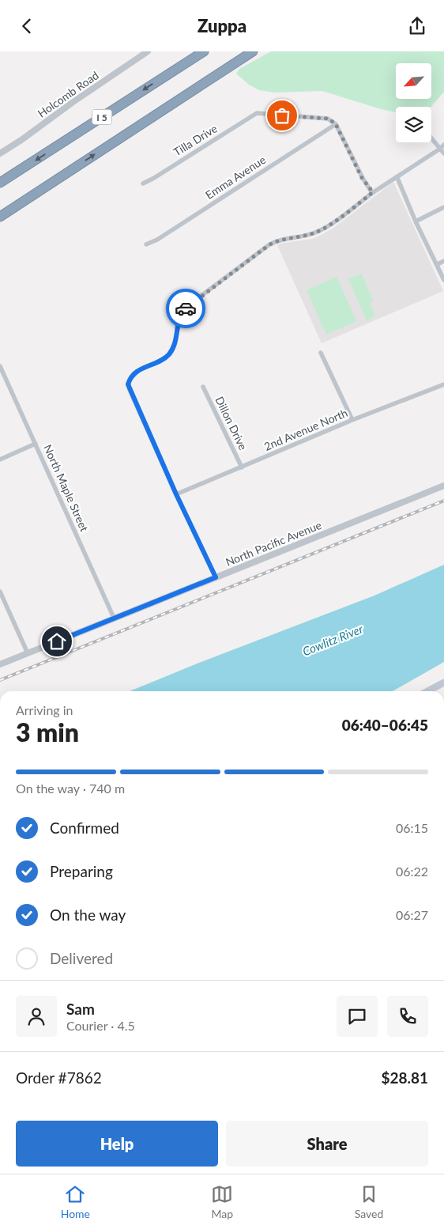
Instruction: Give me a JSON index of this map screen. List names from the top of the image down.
{
  "streets": {
    "highway": ["I 5"],
    "street": [
      "Holcomb Road",
      "Tilla Drive",
      "Emma Avenue",
      "Dillon Drive",
      "2nd Avenue North",
      "North Maple Street",
      "North Pacific Avenue"
    ]
  },
  "crossings": [
    ["Tilla Drive", "Emma Avenue"],
    ["Dillon Drive", "2nd Avenue North"],
    ["North Maple Street", "North Pacific Avenue"]
  ],
  "water": ["Cowlitz River"],
  "north": "bottom left",
  "page": {
    "header": "Zuppa",
    "heading": ["3 min", "Arriving in", "06:40–06:45"],
    "panel": [
      "Sam",
      "Courier · 4.5",
      "Order #7862",
      "$28.81"
    ],
    "bar": "On the way · 740 m",
    "list": [
      ["Confirmed", "06:15"],
      ["Preparing", "06:22"],
      ["On the way", "06:27"],
      "Delivered"
    ],
    "buttons": ["Help", "Share"],
    "tabs": ["Home", "Map", "Saved"]
  }
}
